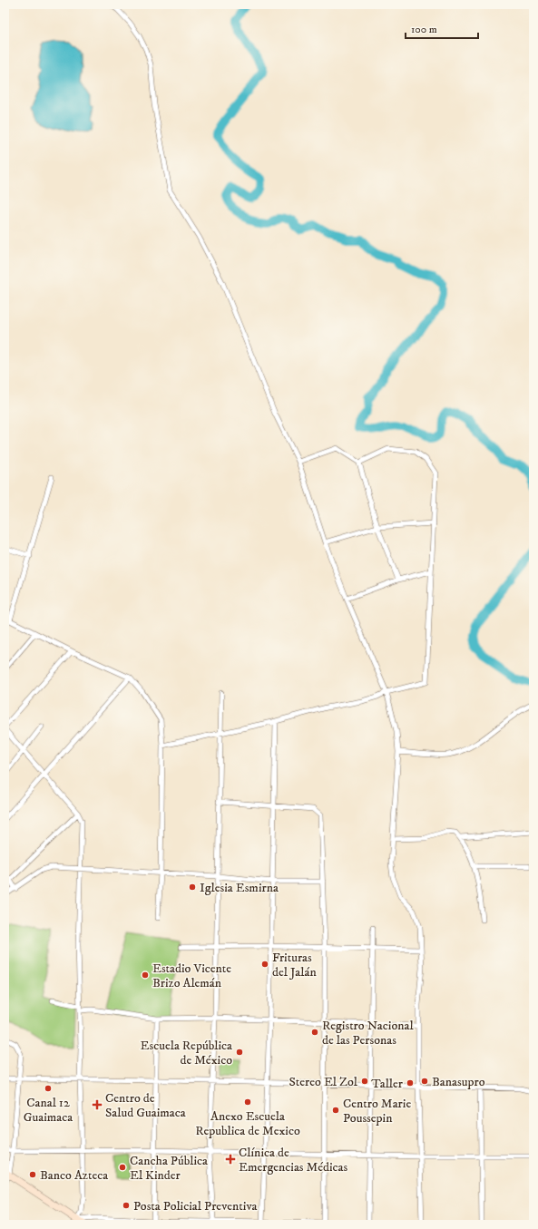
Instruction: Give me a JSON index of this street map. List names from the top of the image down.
{
  "places": {
    "other": [
      "Iglesia Esmirna",
      "Frituras del Jalán",
      "Estadio Vicente Brizo Alemán",
      "Registro Nacional de las Personas",
      "Escuela República de México",
      "Stereo El Zol",
      "Banasupro",
      "Taller",
      "Canal 12 Guaimaca",
      "Anexo Escuela Republica de Mexico",
      "Centro Marie Poussepin",
      "Cancha Pública El Kinder",
      "Banco Azteca",
      "Posta Policial Preventiva"
    ],
    "health": ["Centro de Salud Guaimaca", "Clínica de Emergencias Médicas"]
  },
  "scale_bar": "100 m"
}
